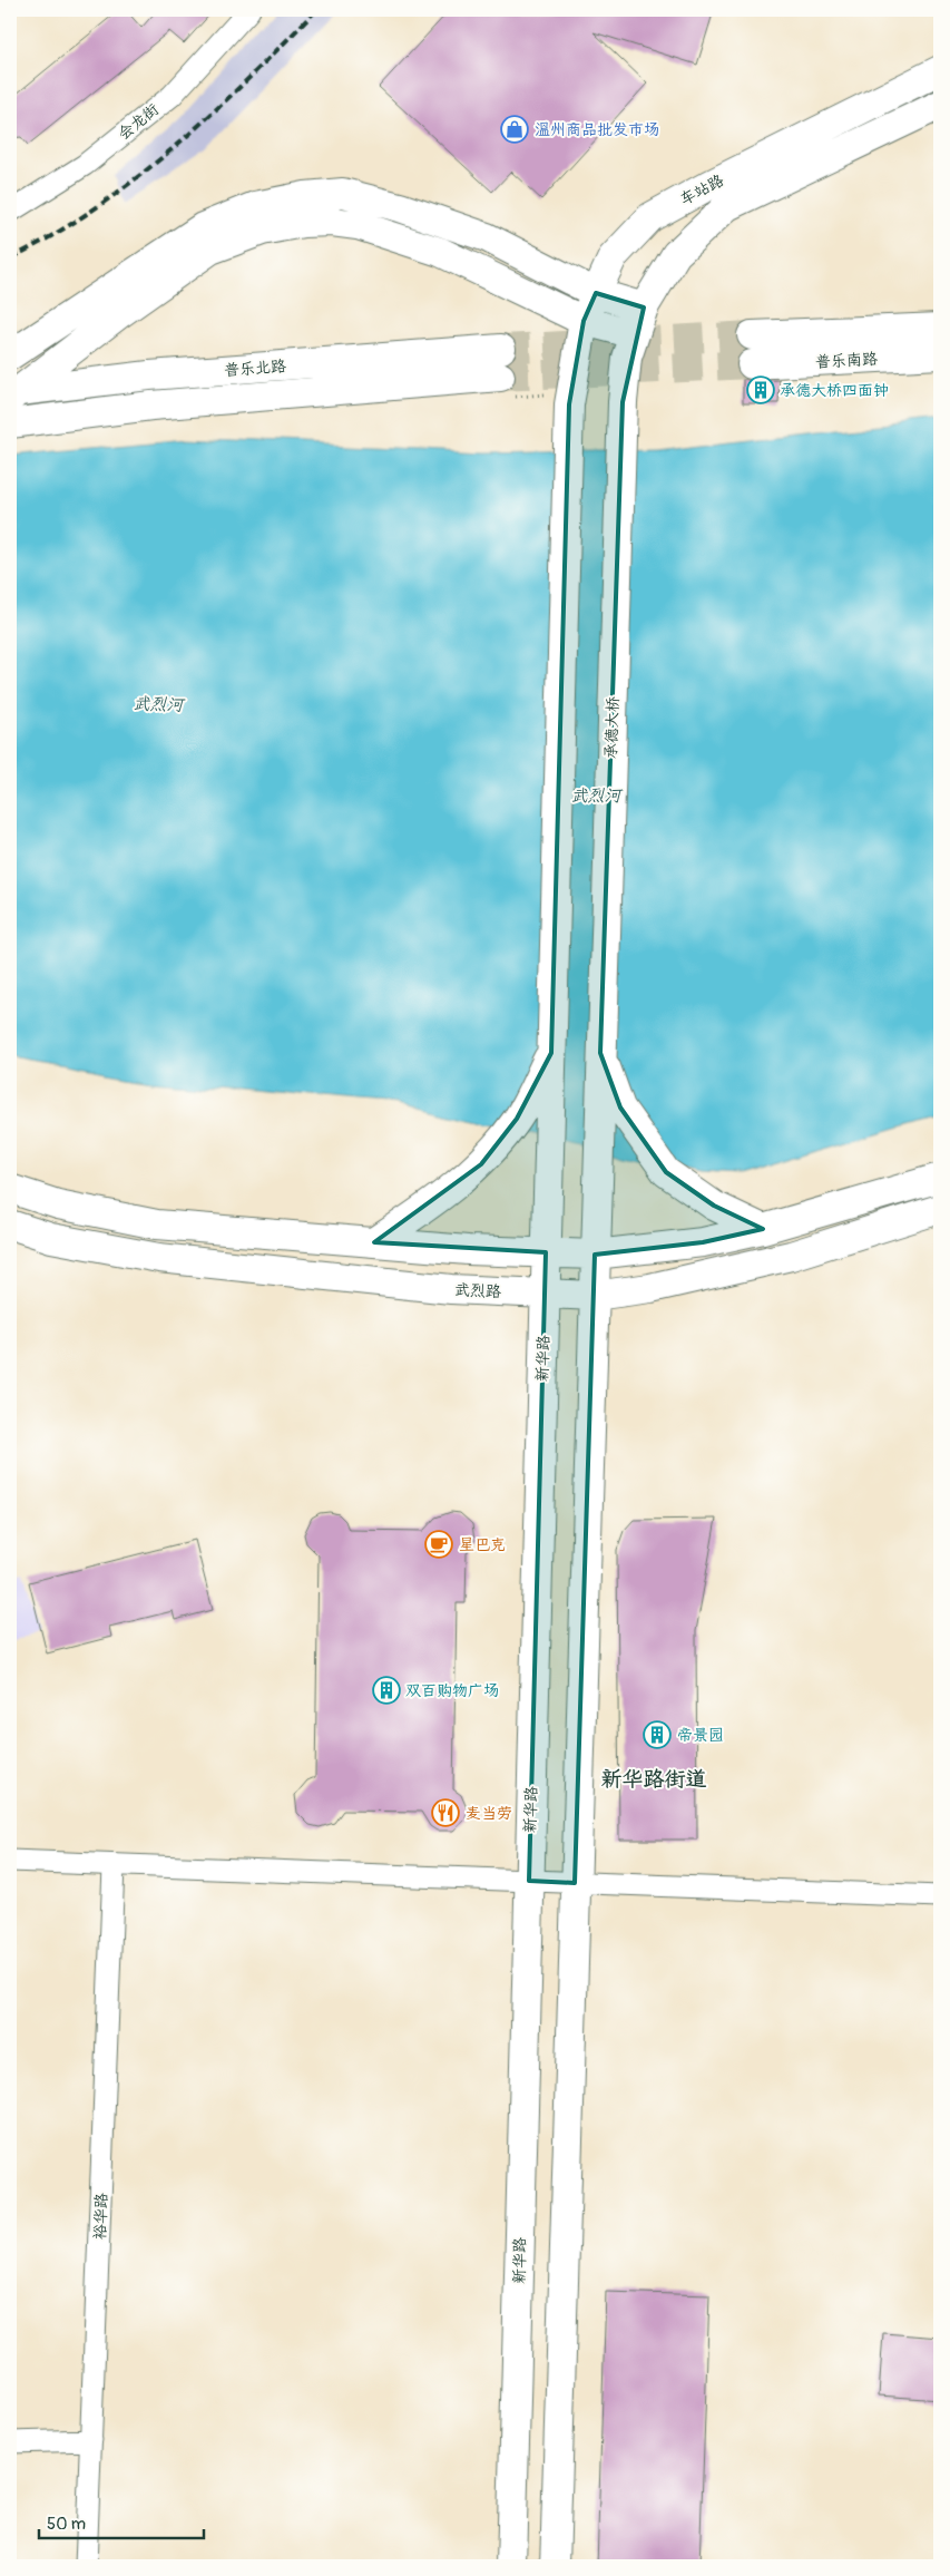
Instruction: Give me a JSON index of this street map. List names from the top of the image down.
{
  "streets": {
    "main road": [
      "车站路",
      "普乐南路",
      "普乐北路",
      "承德大桥",
      "武烈路",
      "新华路"
    ],
    "street": ["会龙街", "裕华路"]
  },
  "crossings": [
    ["车站路", "承德大桥"],
    ["车站路", "新华路"],
    ["武烈路", "新华路"]
  ],
  "districts": ["新华路街道"],
  "water": ["武烈河"],
  "places": {
    "shop": ["温州商品批发市场"],
    "building": ["承德大桥四面钟", "双百购物广场", "帝景园"],
    "cafe": ["星巴克"],
    "restaurant": ["麦当劳"]
  },
  "scale_bar": "50 m"
}
